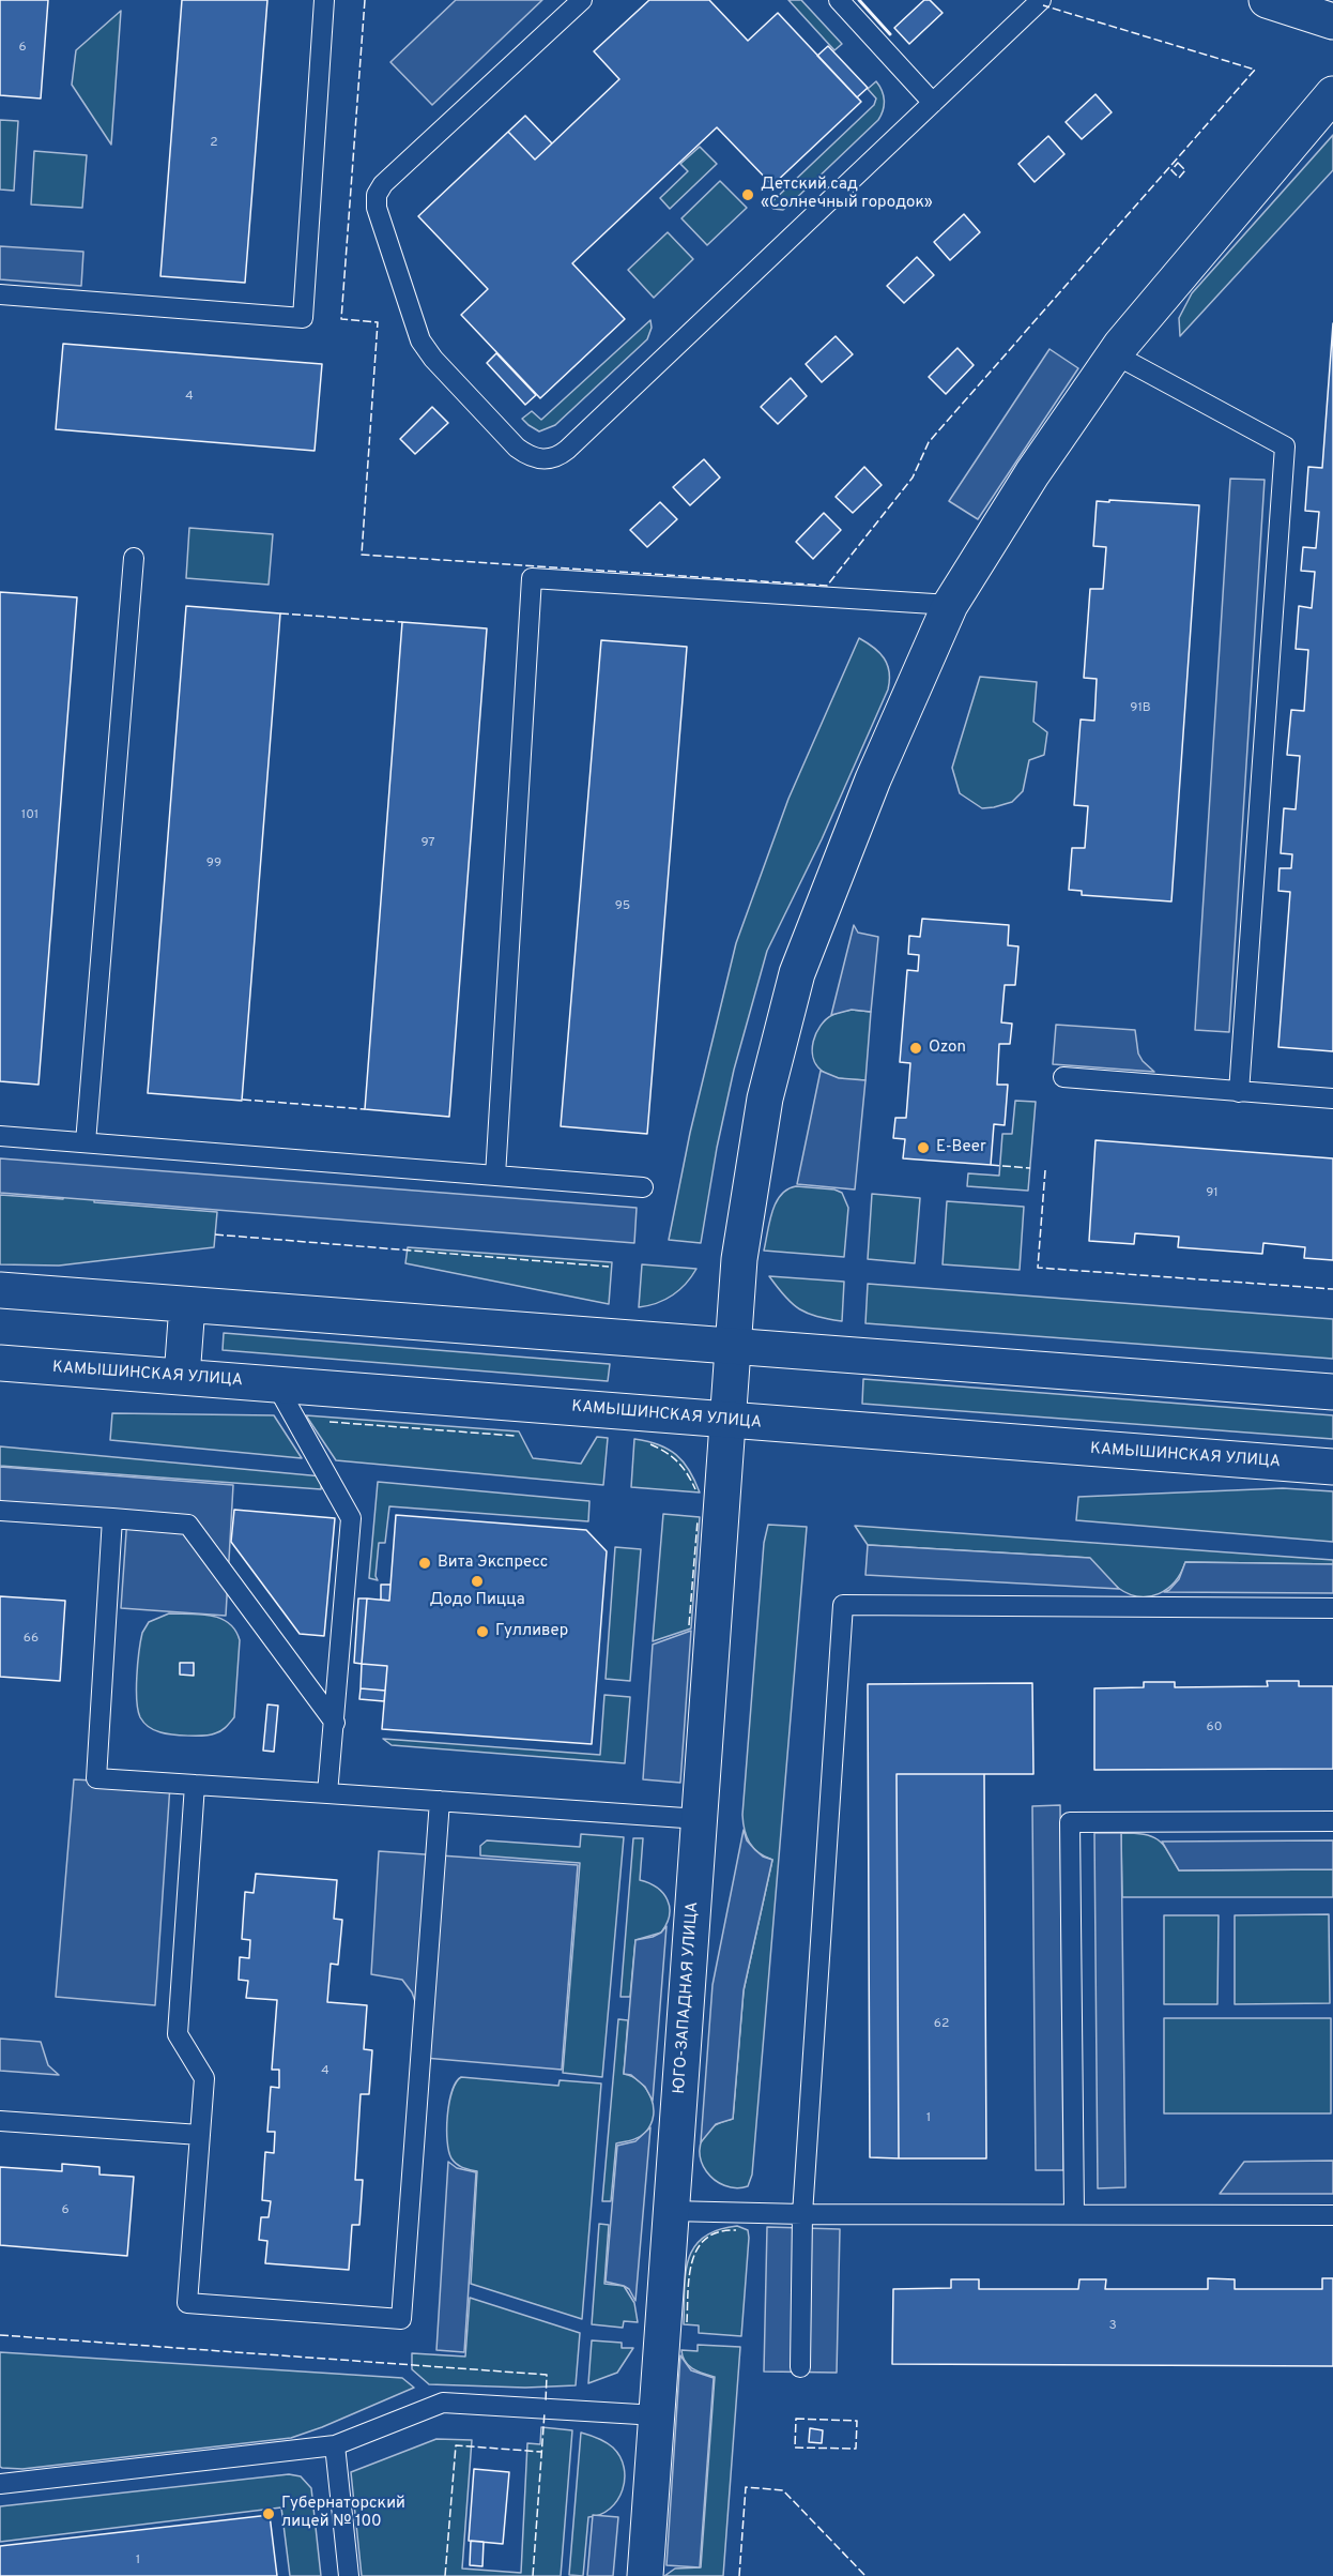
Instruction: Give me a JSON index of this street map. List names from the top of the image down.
{
  "streets": {
    "street": ["КАМЫШИНСКАЯ УЛИЦА", "ЮГО-ЗАПАДНАЯ УЛИЦА"]
  },
  "crossings": [
    ["КАМЫШИНСКАЯ УЛИЦА", "ЮГО-ЗАПАДНАЯ УЛИЦА"]
  ],
  "places": [
    "Детский сад «Солнечный городок»",
    "Ozon",
    "E-Beer",
    "Вита Экспресс",
    "Додо Пицца",
    "Гулливер",
    "Губернаторский лицей № 100"
  ],
  "house_numbers": [
    "6",
    "2",
    "4",
    "91В",
    "101",
    "97",
    "99",
    "95",
    "91",
    "66",
    "60",
    "62",
    "4",
    "1",
    "6",
    "3",
    "1"
  ]
}
